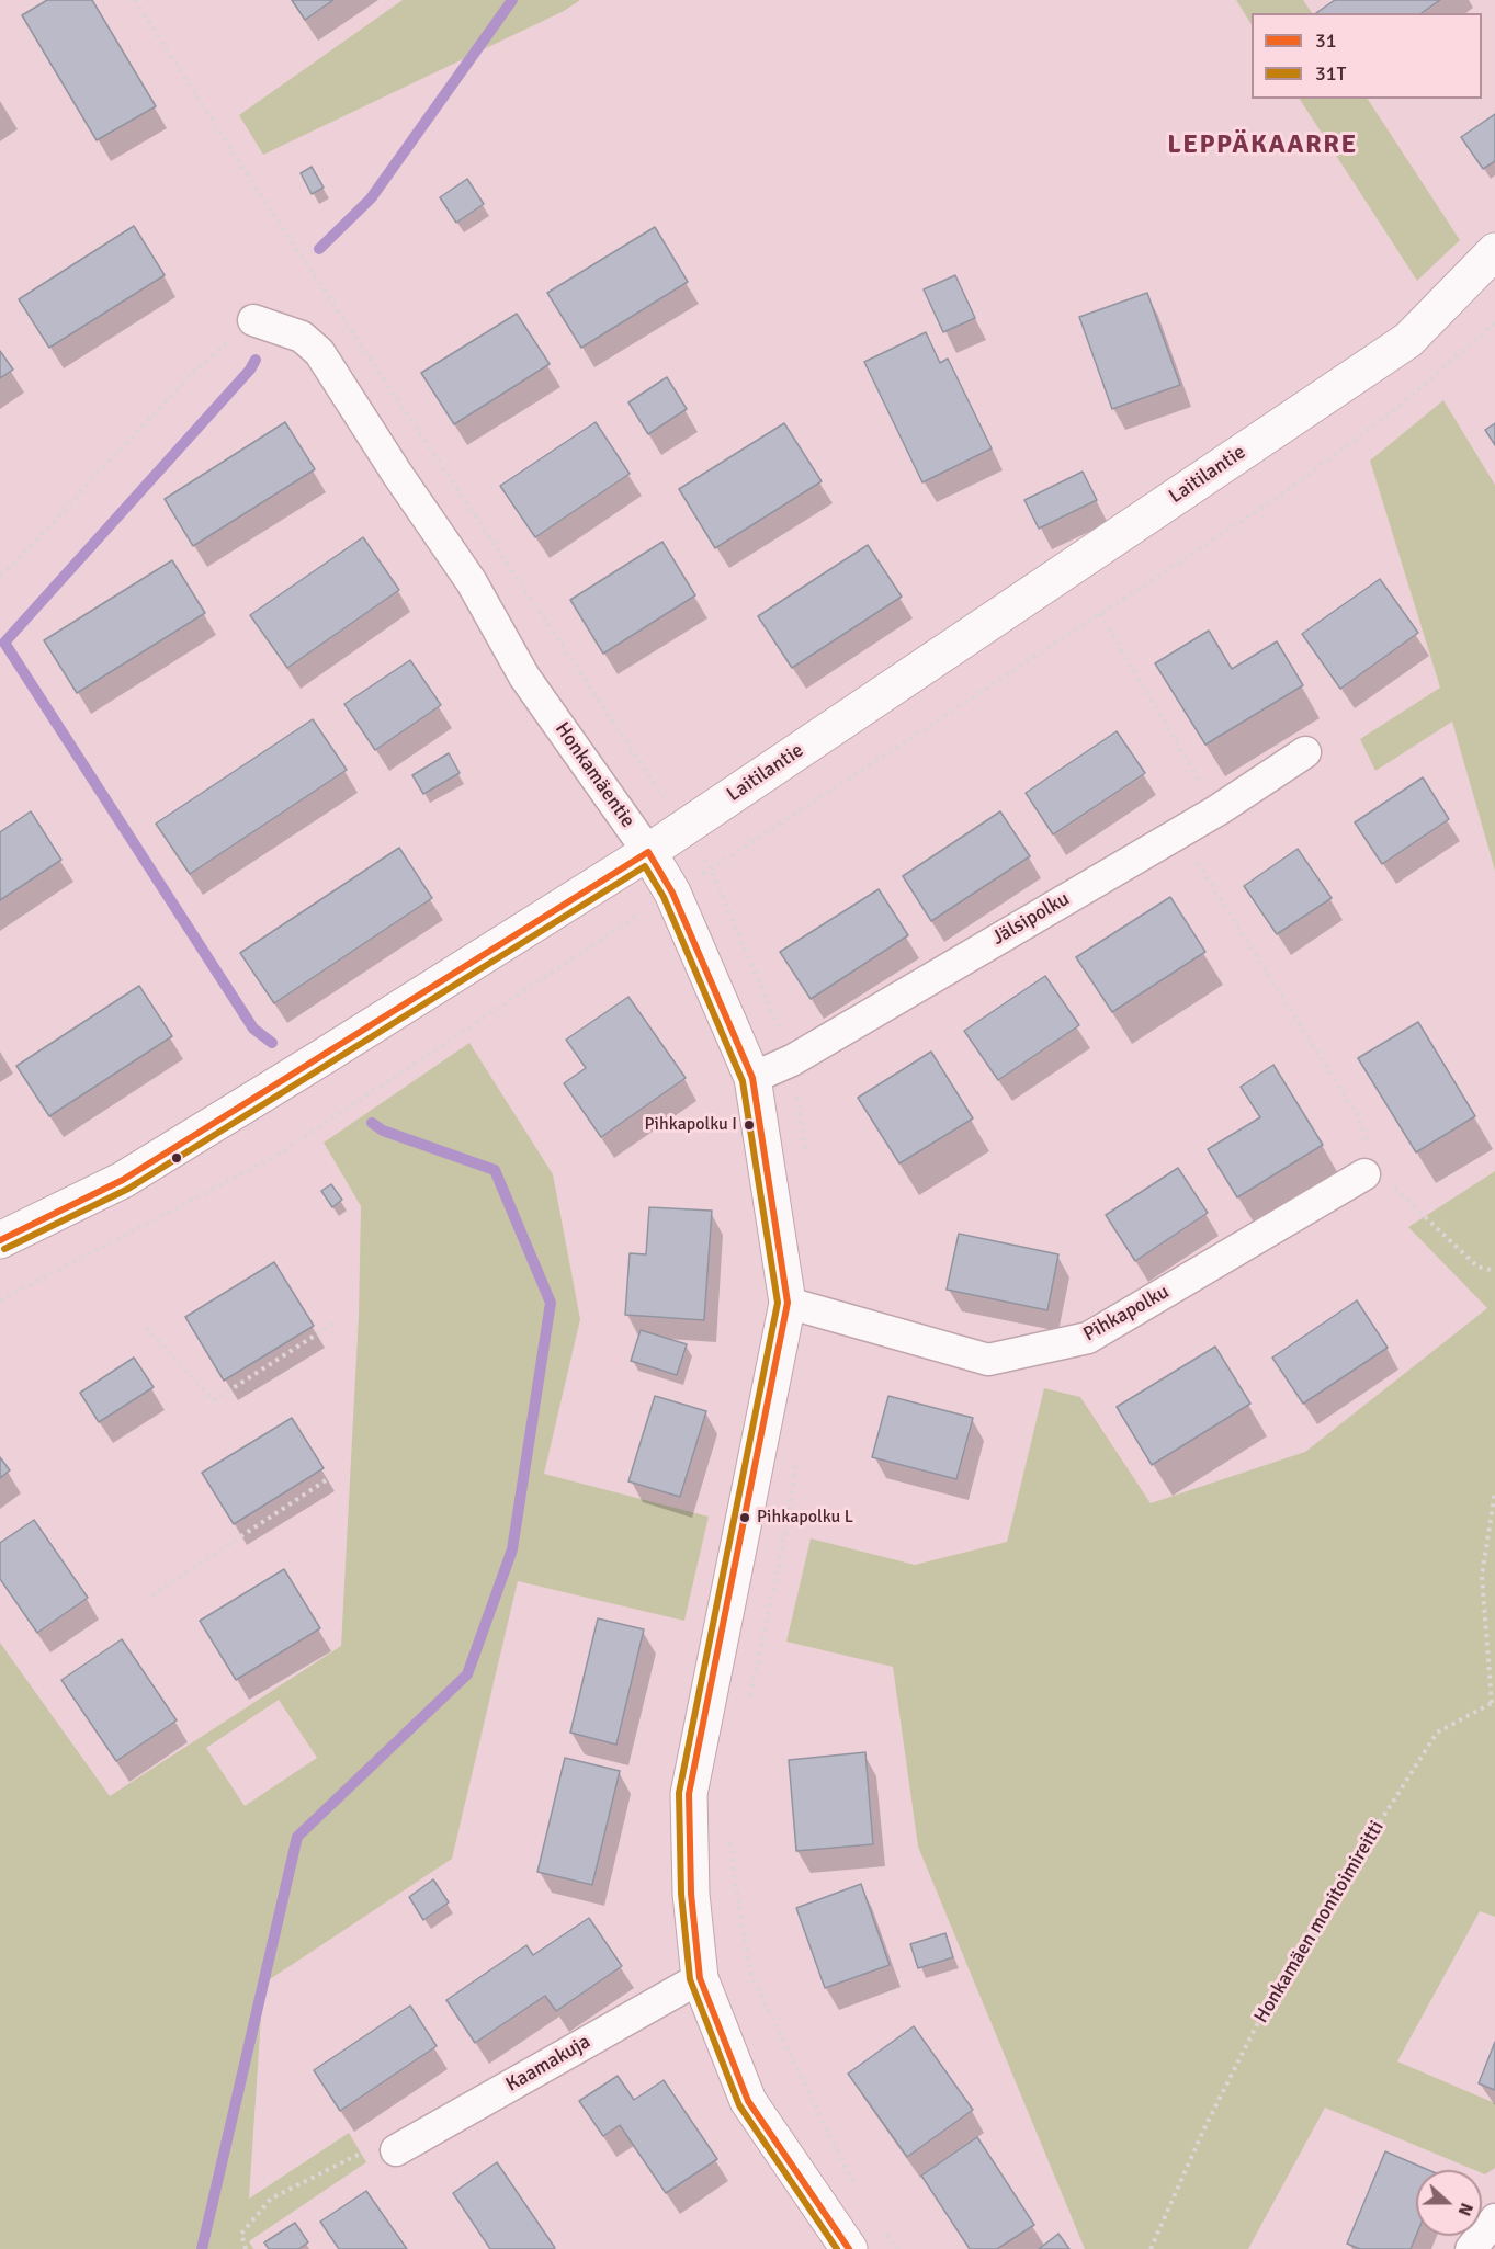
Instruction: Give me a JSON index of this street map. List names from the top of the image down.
{
  "streets": {
    "street": [
      "Laitilantie",
      "Honkamäentie",
      "Jälsipolku",
      "Pihkapolku",
      "Kaamakuja"
    ],
    "path": ["Honkamäen monitoimireitti"]
  },
  "crossings": [
    ["Laitilantie", "Honkamäentie"],
    ["Honkamäentie", "Jälsipolku"],
    ["Honkamäentie", "Pihkapolku"],
    ["Honkamäentie", "Kaamakuja"]
  ],
  "districts": ["LEPPÄKAARRE"],
  "places": ["Pihkapolku I", "Pihkapolku L"],
  "lines": ["transit line 31", "transit line 31T"],
  "legend": ["31", "31T"],
  "north": "right"
}
